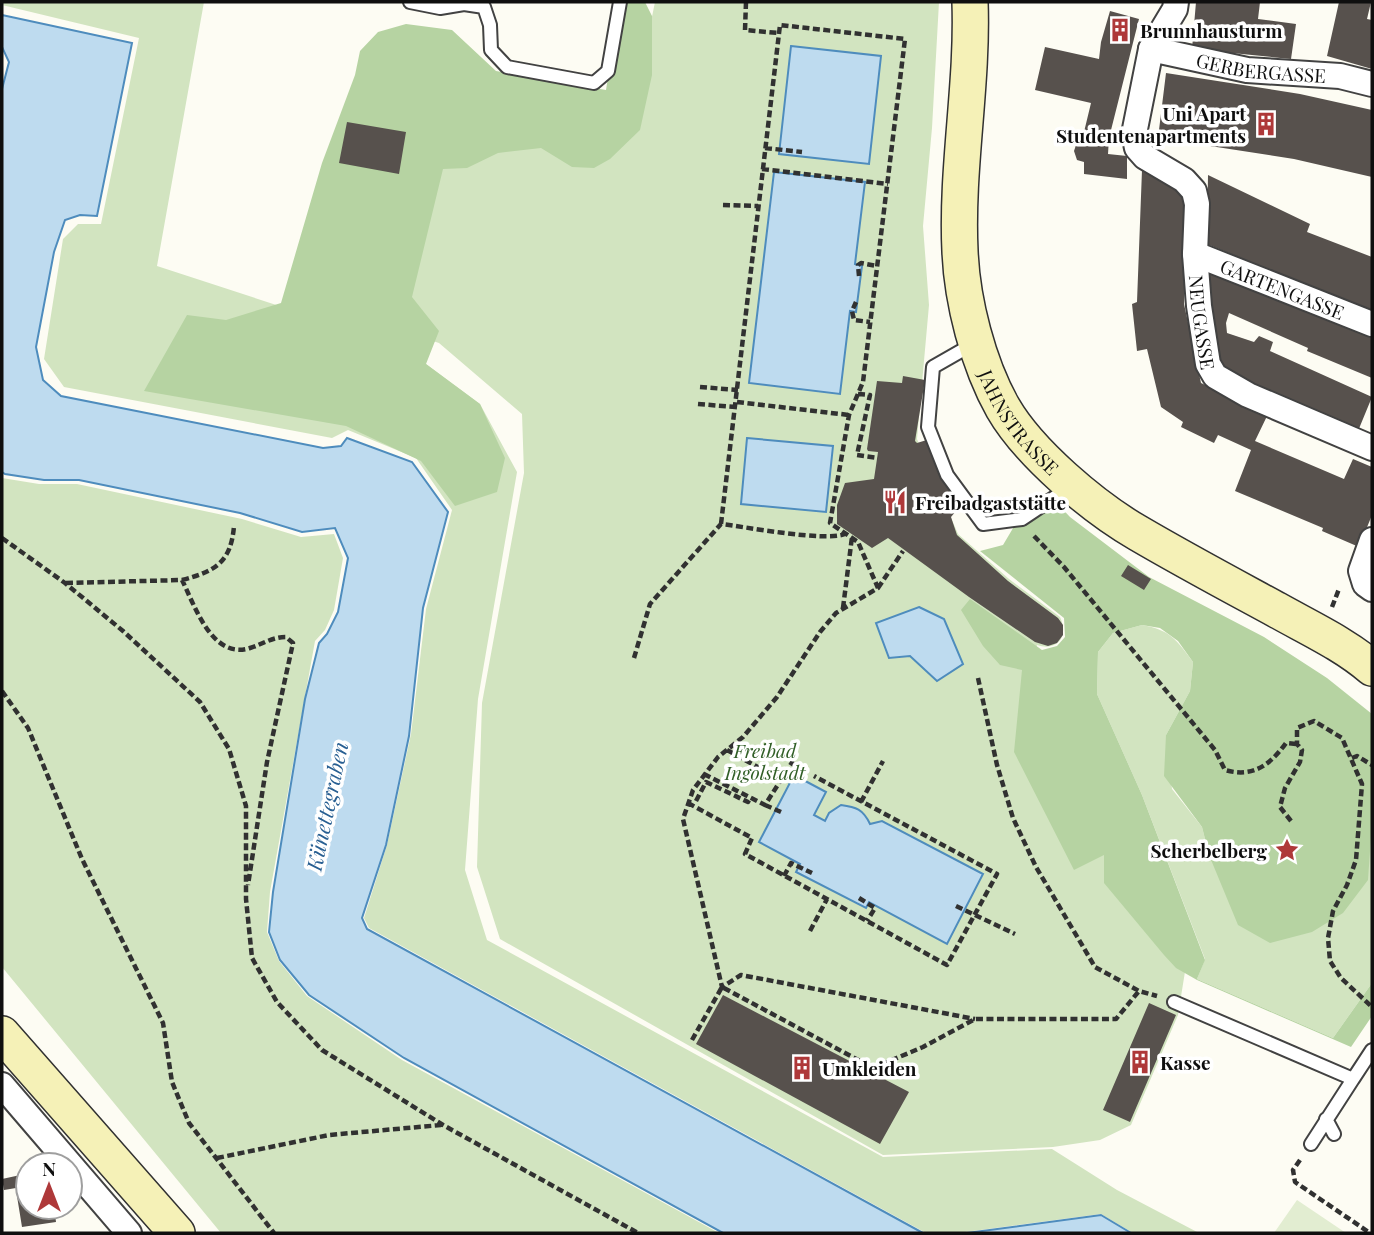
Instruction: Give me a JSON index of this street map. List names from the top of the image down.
{
  "streets": {
    "street": [
      "GERBERGASSE",
      "GARTENGASSE",
      "NEUGASSE",
      "JAHNSTRASSE"
    ]
  },
  "crossings": [
    ["GERBERGASSE", "NEUGASSE"],
    ["GARTENGASSE", "NEUGASSE"]
  ],
  "water": ["Künettegraben"],
  "parks": ["Freibad Ingolstadt"],
  "places": {
    "building": [
      "Brunnhausturm",
      "Uni Apart Studentenapartments",
      "Kasse",
      "Umkleiden"
    ],
    "restaurant": ["Freibadgaststätte"],
    "place": ["Scherbelberg"]
  },
  "north": "top"
}
